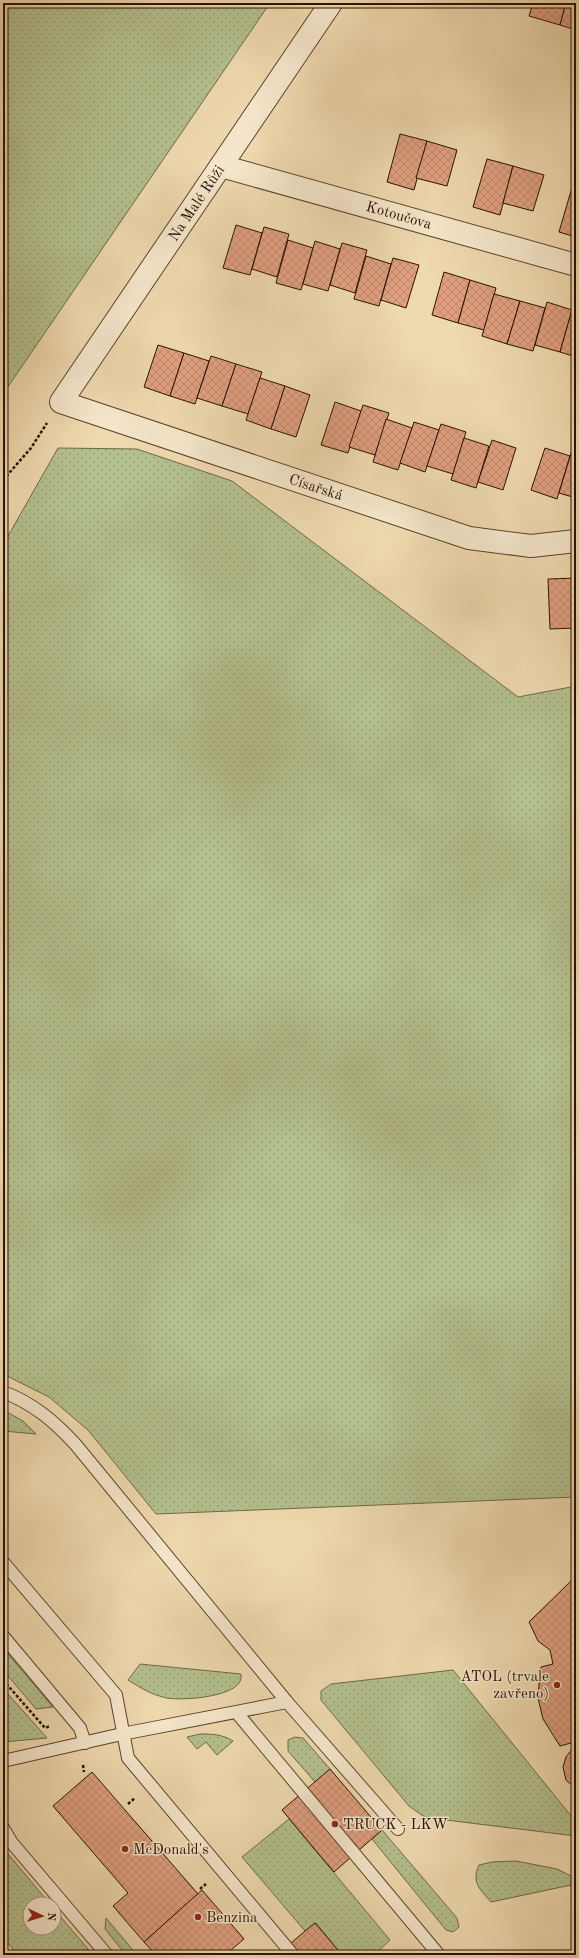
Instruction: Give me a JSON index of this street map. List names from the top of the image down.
{
  "streets": {
    "street": ["Na Malé Růži", "Kotoučova", "Císařská"]
  },
  "crossings": [
    ["Na Malé Růži", "Kotoučova"],
    ["Na Malé Růži", "Císařská"]
  ],
  "places": [
    "ATOL (trvale zavřeno)",
    "TRUCK - LKW",
    "McDonald's",
    "Benzina"
  ],
  "north": "right"
}
